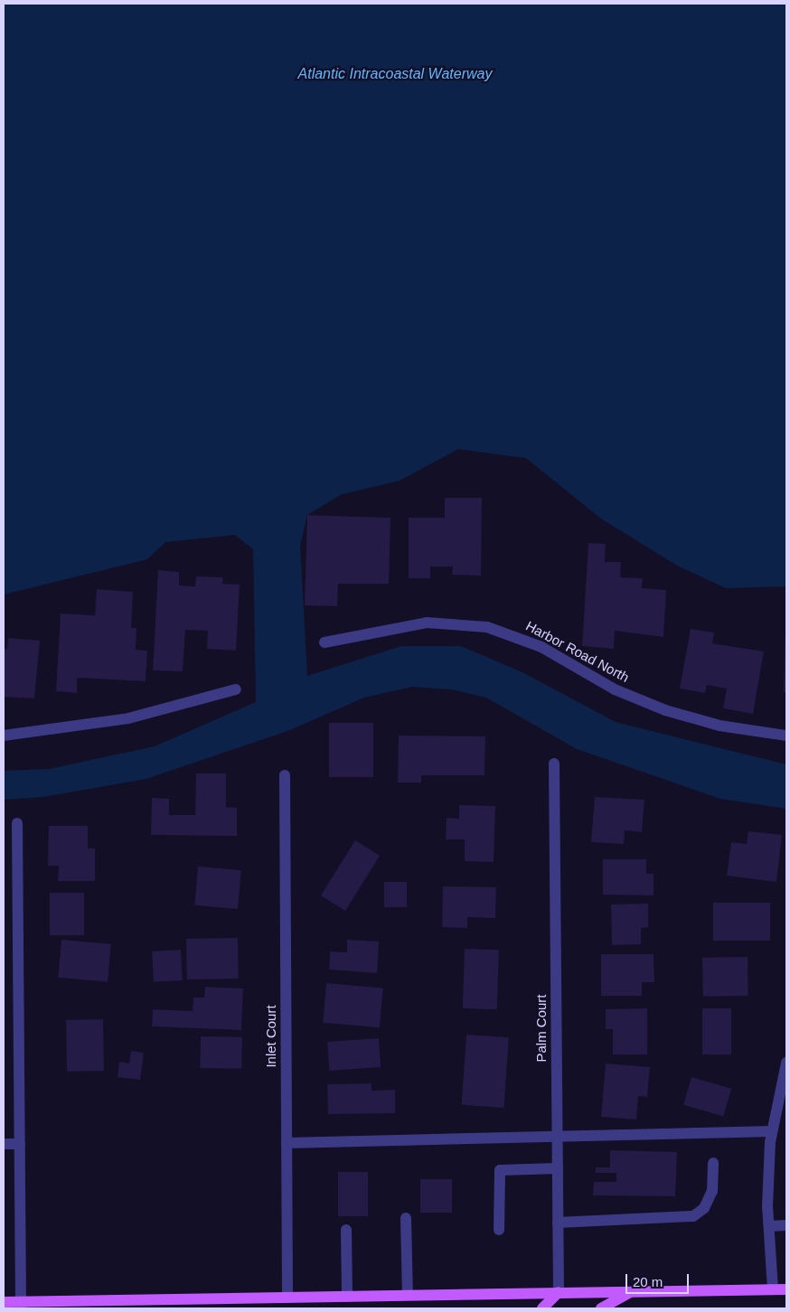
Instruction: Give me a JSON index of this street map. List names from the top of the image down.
{
  "streets": {
    "street": ["Harbor Road North", "Palm Court", "Inlet Court"]
  },
  "water": ["Atlantic Intracoastal Waterway"],
  "scale_bar": "20 m"
}
